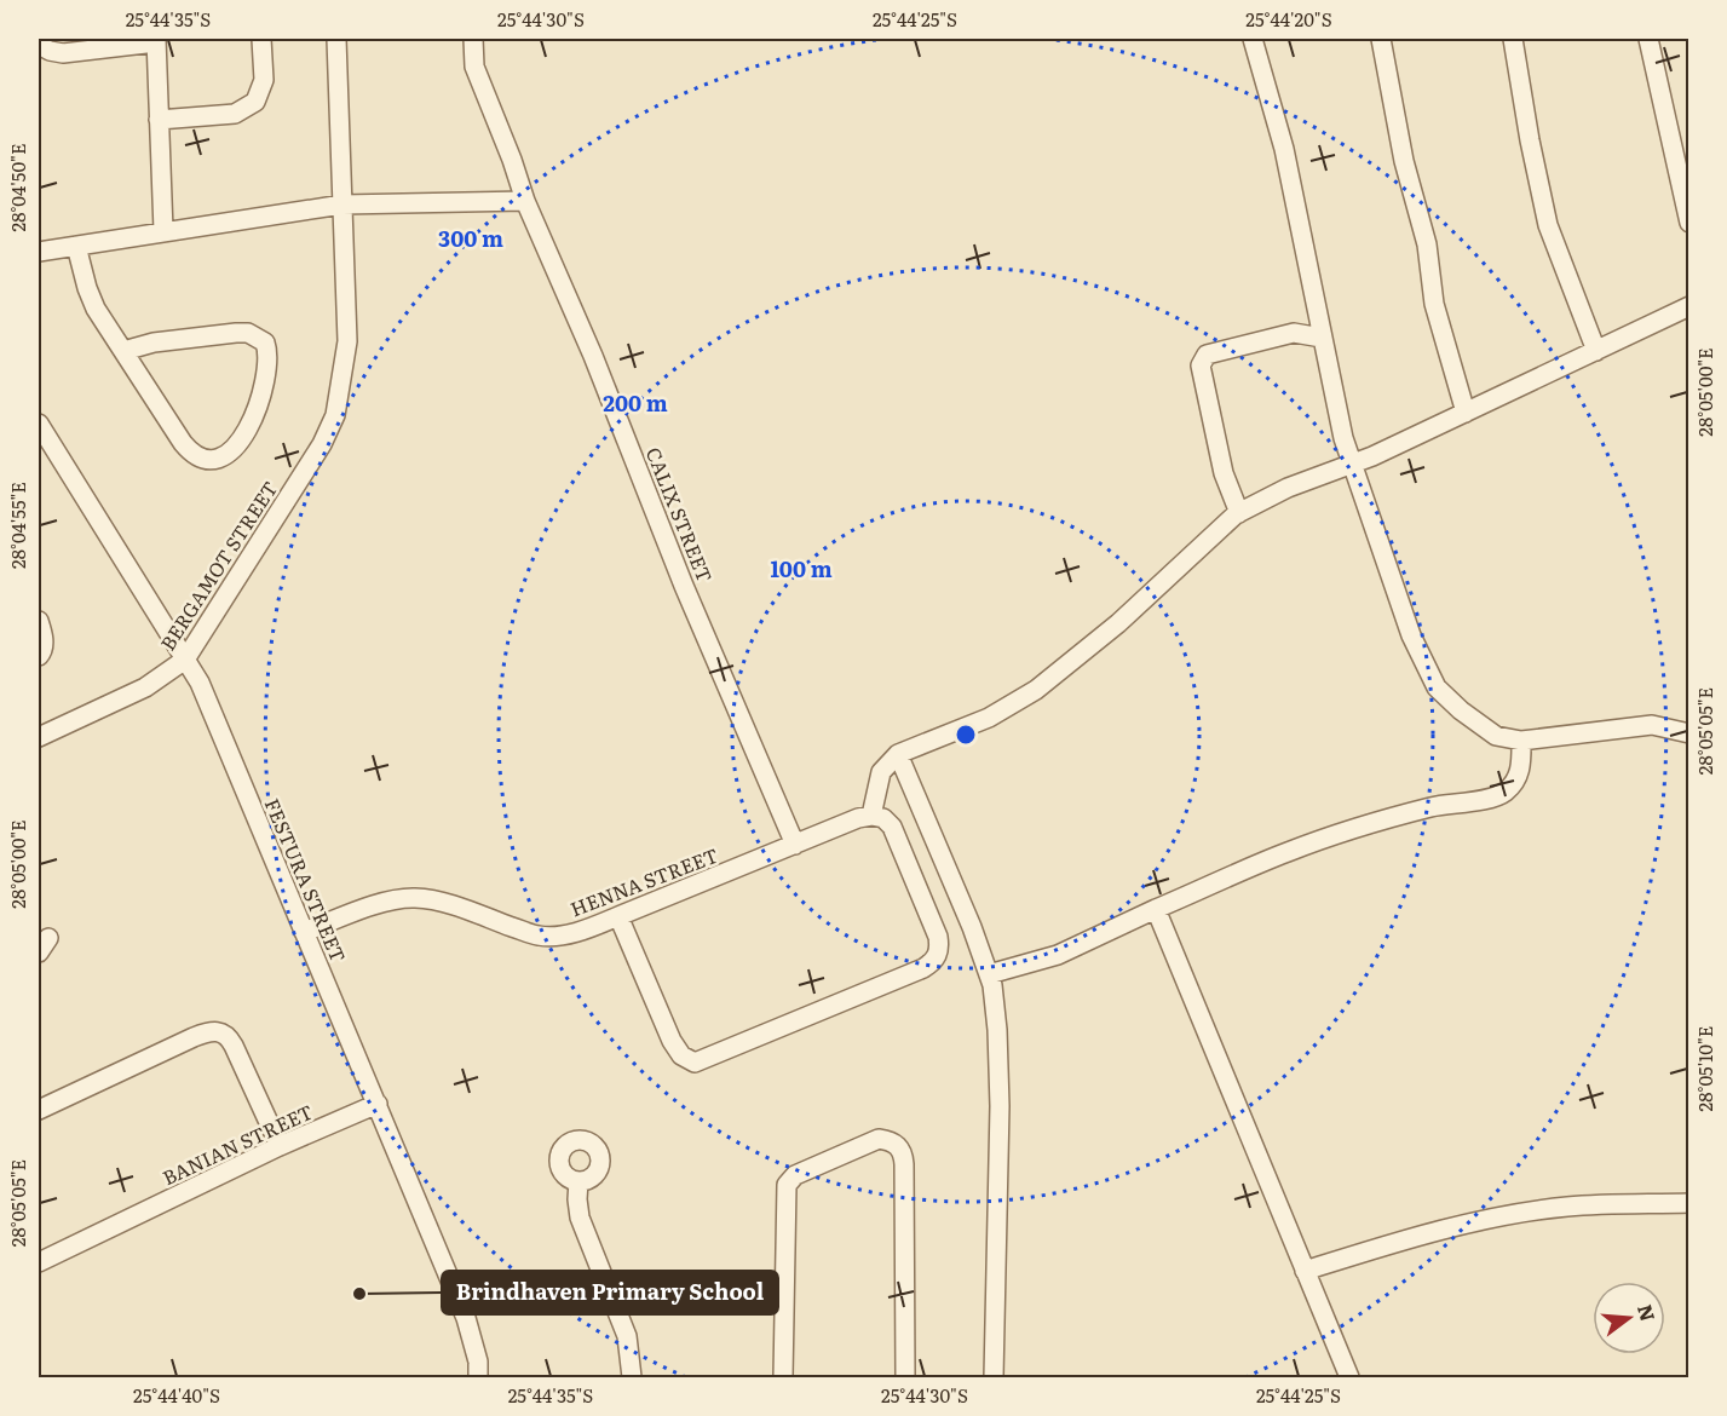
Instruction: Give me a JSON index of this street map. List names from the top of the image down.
{
  "streets": {
    "street": [
      "CALIX STREET",
      "BERGAMOT STREET",
      "FESTURA STREET",
      "HENNA STREET",
      "BANIAN STREET"
    ]
  },
  "crossings": [
    ["CALIX STREET", "HENNA STREET"],
    ["BERGAMOT STREET", "FESTURA STREET"],
    ["FESTURA STREET", "HENNA STREET"],
    ["FESTURA STREET", "BANIAN STREET"]
  ],
  "places": ["Brindhaven Primary School"],
  "north": "right",
  "coordinates": [
    "25°44'35\"S",
    "25°44'30\"S",
    "25°44'25\"S",
    "25°44'20\"S",
    "28°04'50\"E",
    "28°05'00\"E",
    "28°04'55\"E",
    "28°05'05\"E",
    "28°05'10\"E",
    "25°44'40\"S"
  ],
  "rings": ["300 m", "200 m", "100 m"]
}
